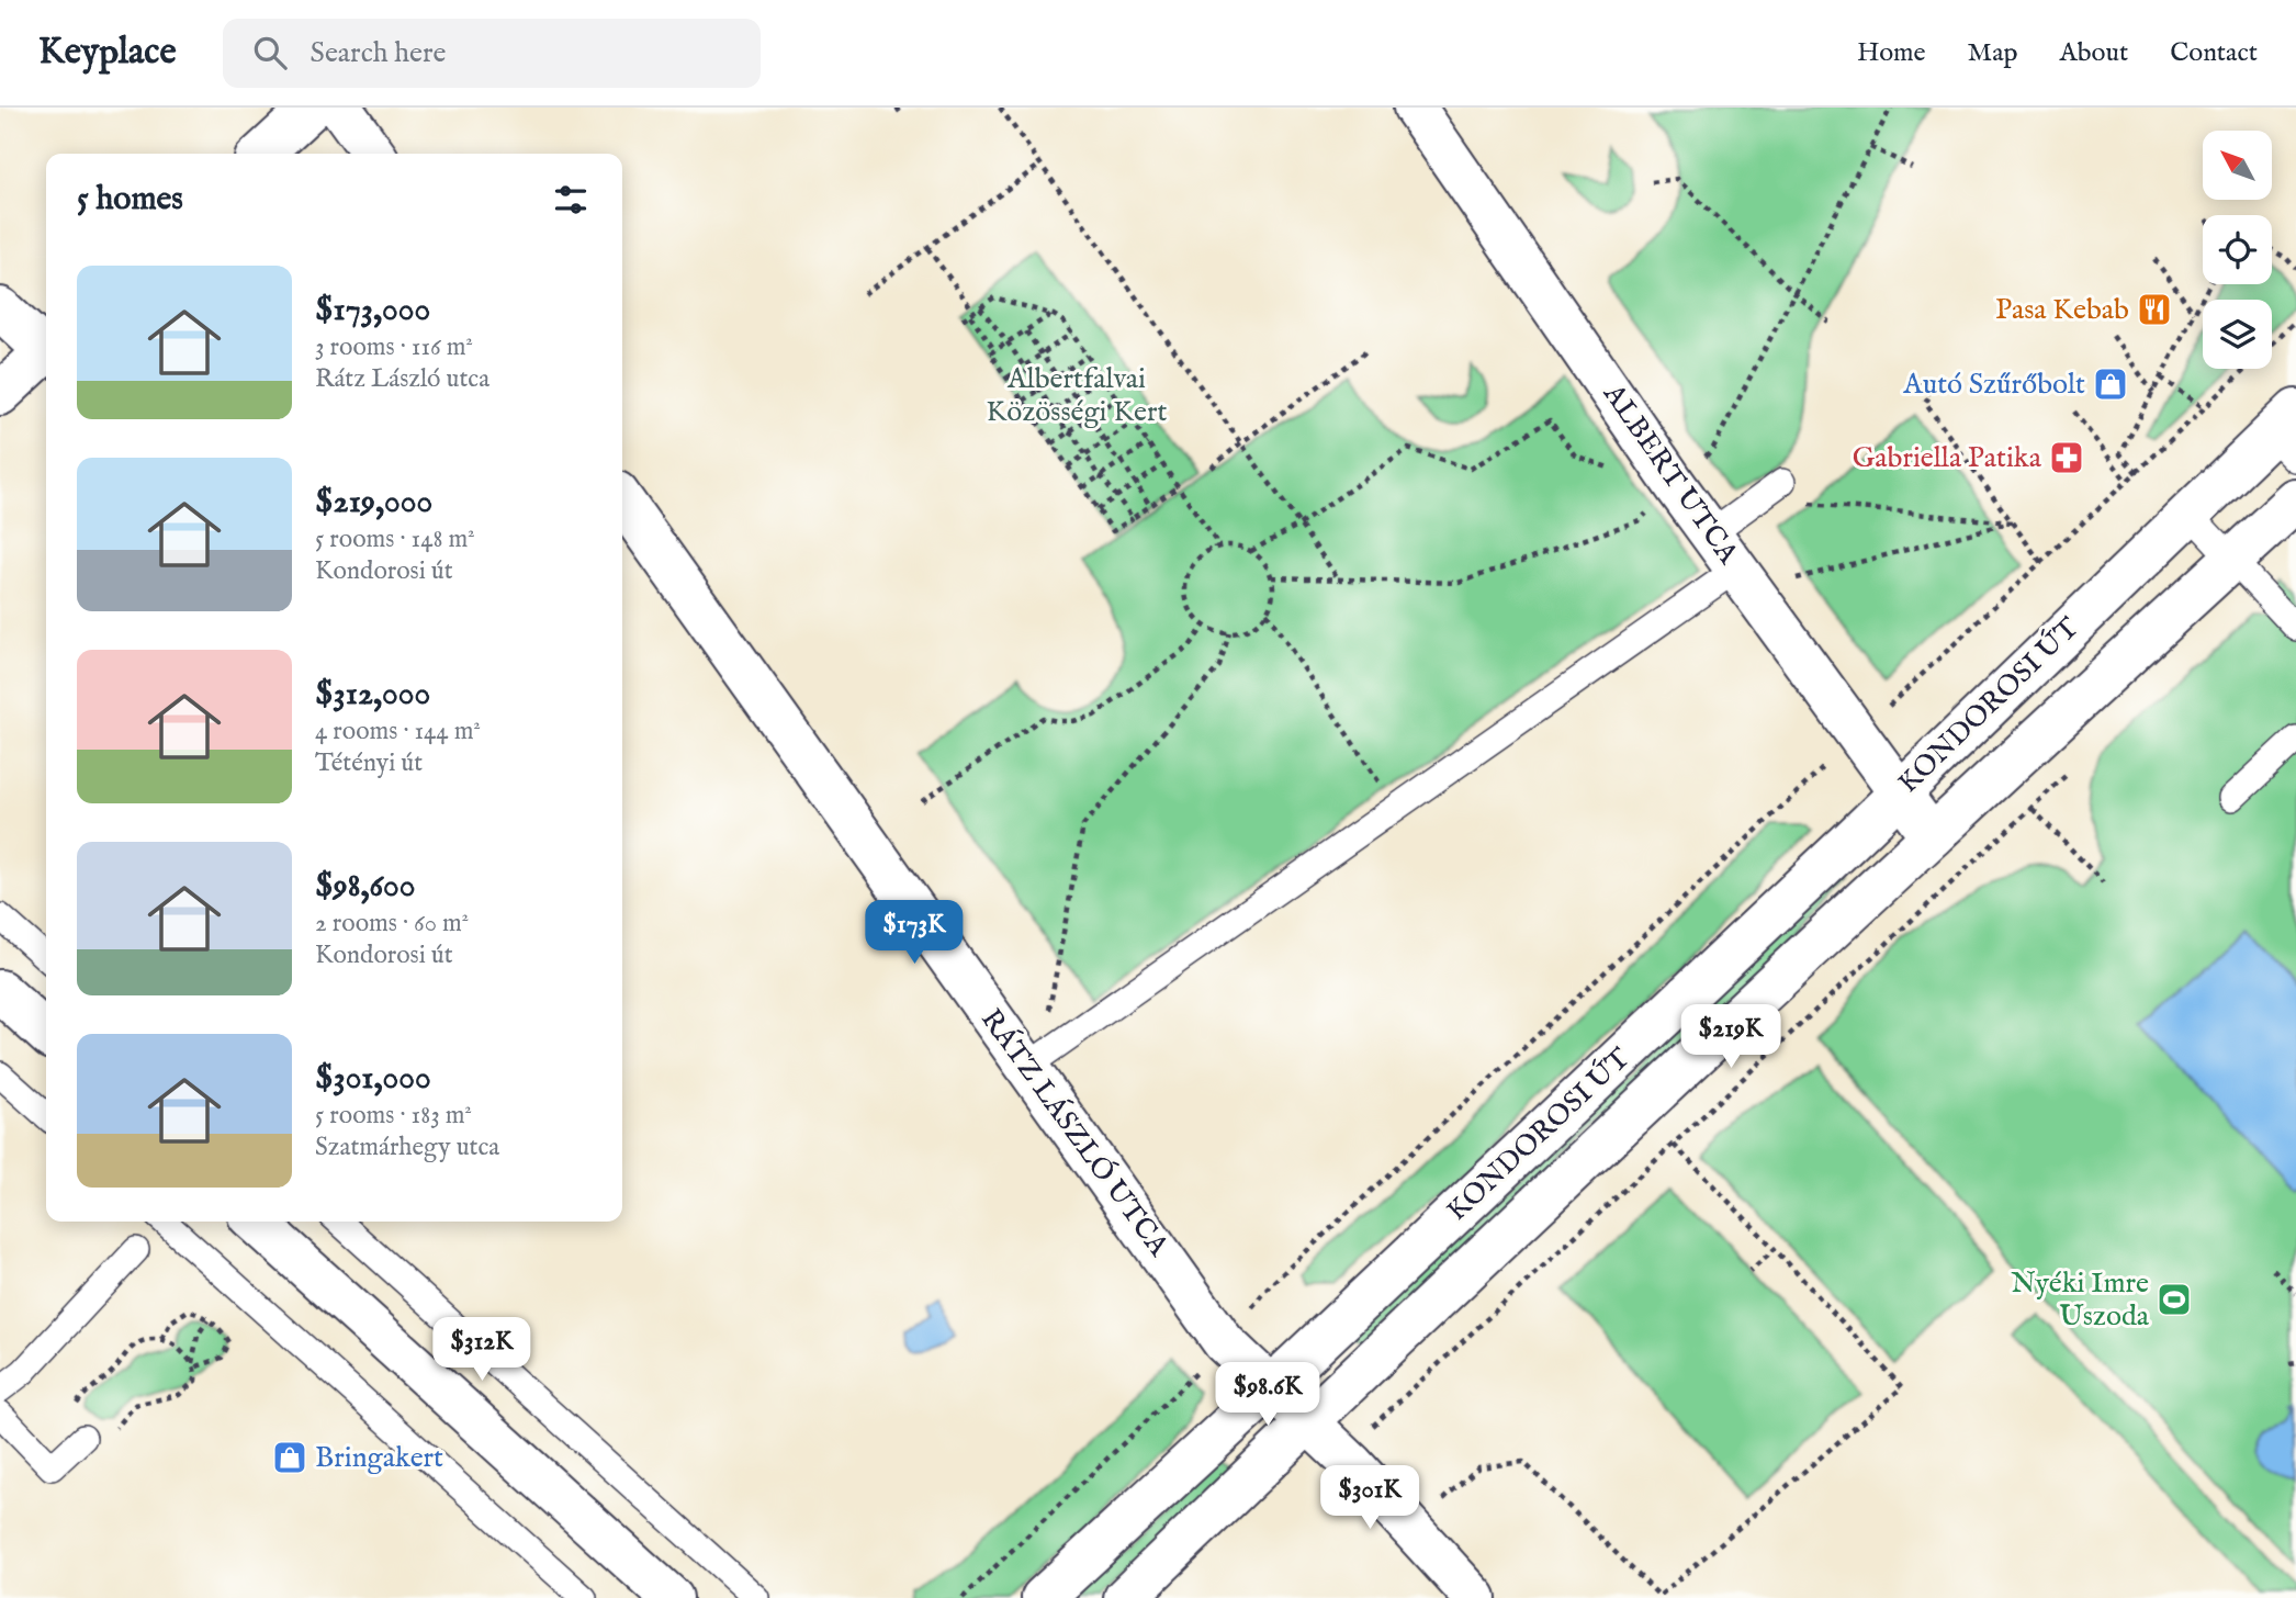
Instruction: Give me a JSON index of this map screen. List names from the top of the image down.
{
  "streets": {
    "street": ["ALBERT UTCA", "KONDOROSI ÚT", "RÁTZ LÁSZLÓ UTCA"]
  },
  "crossings": [
    ["ALBERT UTCA", "KONDOROSI ÚT"],
    ["KONDOROSI ÚT", "RÁTZ LÁSZLÓ UTCA"]
  ],
  "parks": ["Albertfalvai Közösségi Kert"],
  "places": {
    "restaurant": ["Pasa Kebab"],
    "shop": ["Autó Szűrőbolt", "Bringakert"],
    "pharmacy": ["Gabriella Patika"],
    "sports": ["Nyéki Imre Uszoda"]
  },
  "north": "top left",
  "page": {
    "header": "Keyplace",
    "search": "Search here",
    "nav": [
      "Home",
      "Map",
      "About",
      "Contact"
    ],
    "heading": "5 homes",
    "list": [
      {
        "name": "$173,000",
        "note": "3 rooms · 116 m² · Rátz László utca"
      },
      {
        "name": "$219,000",
        "note": "5 rooms · 148 m² · Kondorosi út"
      },
      {
        "name": "$312,000",
        "note": "4 rooms · 144 m² · Tétényi út"
      },
      {
        "name": "$98,600",
        "note": "2 rooms · 60 m² · Kondorosi út"
      },
      {
        "name": "$301,000",
        "note": "5 rooms · 183 m² · Szatmárhegy utca"
      }
    ],
    "price": [
      "$173K",
      "$219K",
      "$312K",
      "$98.6K",
      "$301K"
    ]
  }
}
